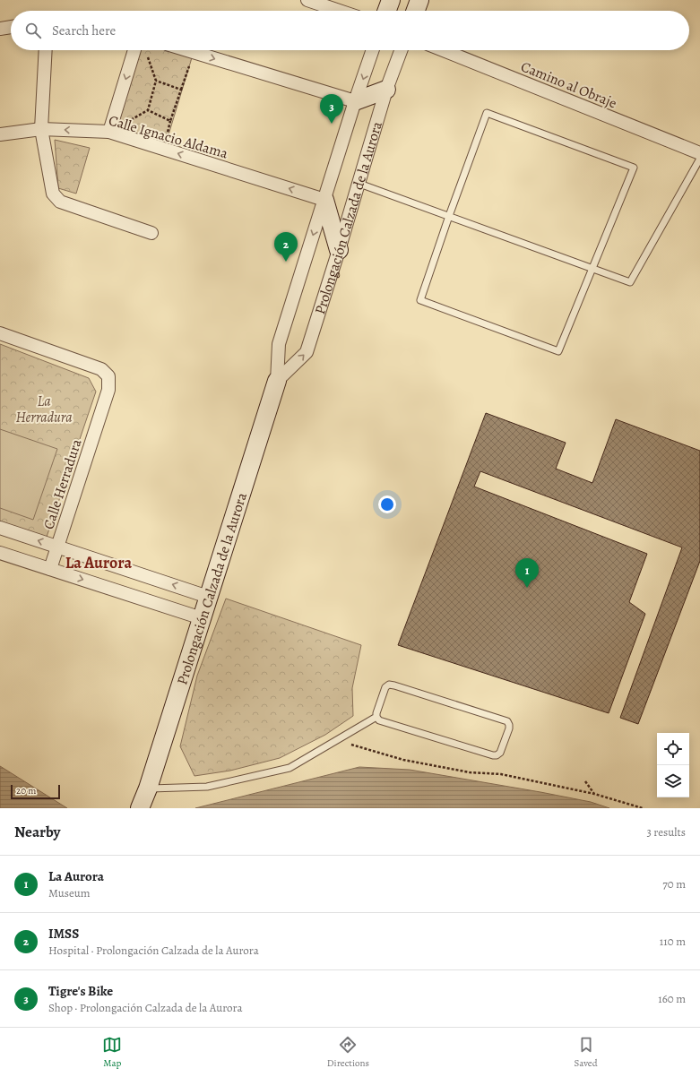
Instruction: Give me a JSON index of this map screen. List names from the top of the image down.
{
  "streets": {
    "main road": ["Prolongación Calzada de la Aurora"],
    "street": ["Camino al Obraje", "Calle Ignacio Aldama", "Calle Herradura"]
  },
  "crossings": [
    ["Calle Ignacio Aldama", "Prolongación Calzada de la Aurora"]
  ],
  "districts": ["La Aurora"],
  "parks": ["La Herradura"],
  "scale_bar": "20 m",
  "page": {
    "search": "Search here",
    "pins": ["3", "2", "1"],
    "scale": "20 m",
    "heading": ["Nearby", "3 results"],
    "list": [
      {
        "mark": "1",
        "name": "La Aurora",
        "note": "Museum",
        "value": "70 m"
      },
      {
        "mark": "2",
        "name": "IMSS",
        "note": "Hospital · Prolongación Calzada de la Aurora",
        "value": "110 m"
      },
      {
        "mark": "3",
        "name": "Tigre's Bike",
        "note": "Shop · Prolongación Calzada de la Aurora",
        "value": "160 m"
      }
    ],
    "nav": ["Map", "Directions", "Saved"]
  }
}
